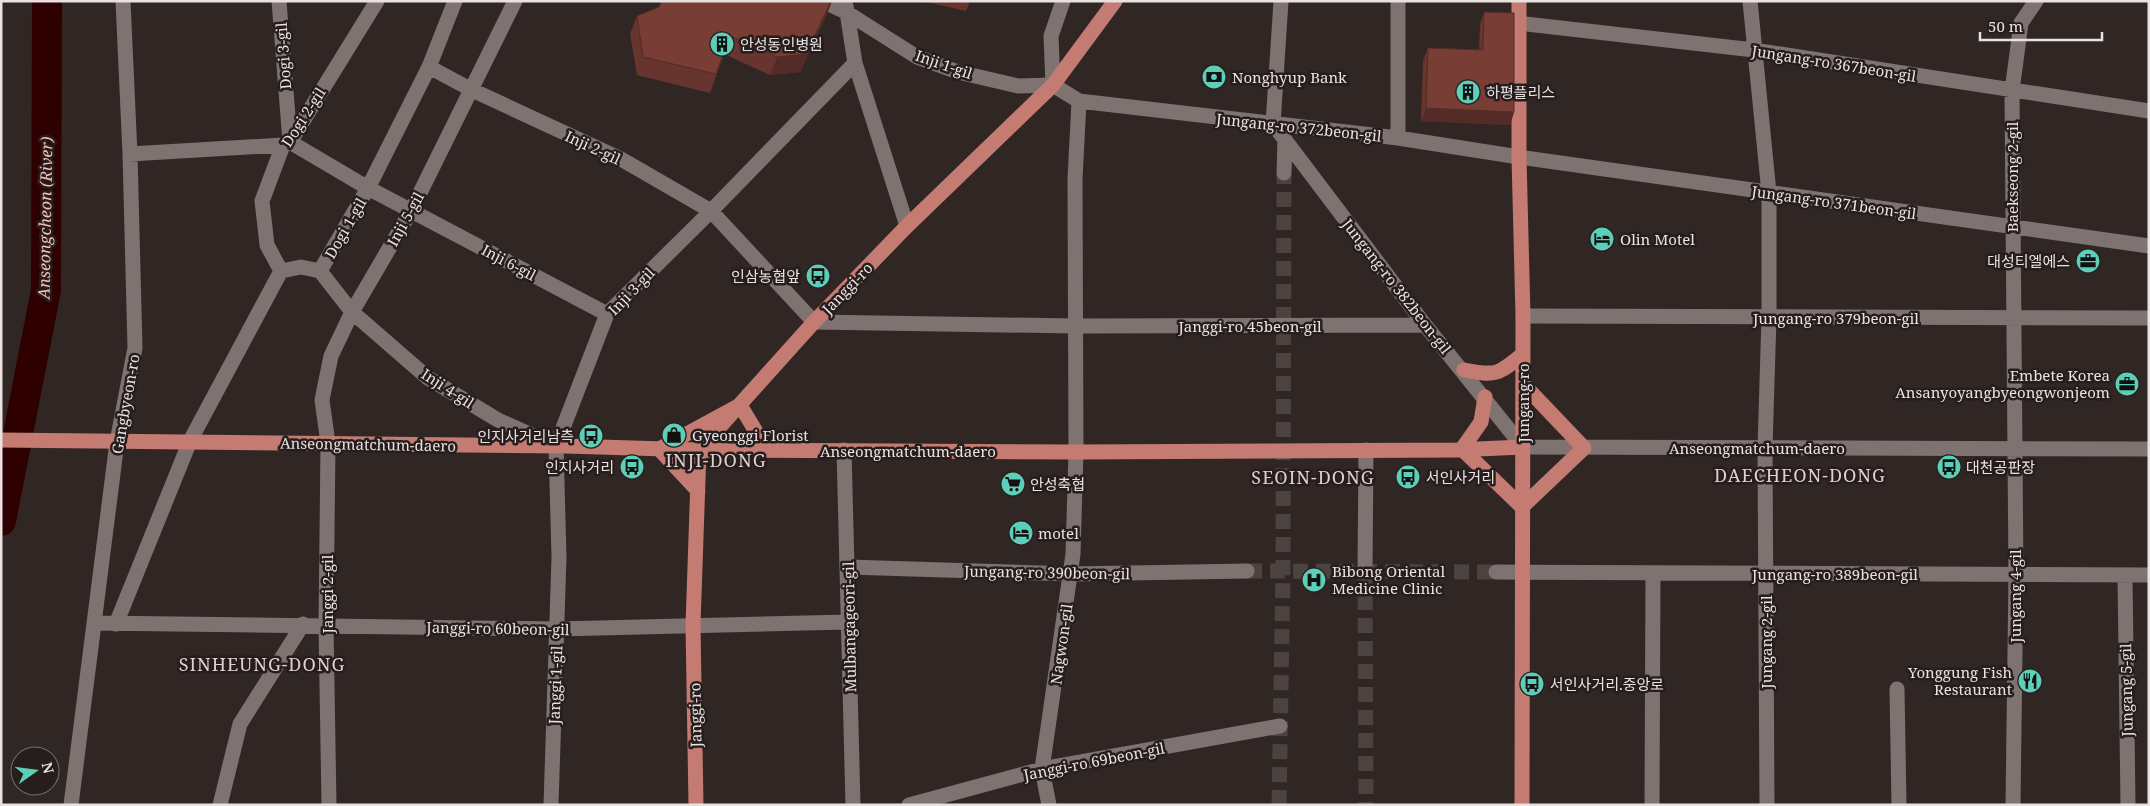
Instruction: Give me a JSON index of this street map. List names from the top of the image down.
{
  "streets": {
    "main road": ["Janggi-ro", "Jungang-ro", "Anseongmatchum-daero"],
    "street": [
      "Dogi 3-gil",
      "Jungang-ro 367beon-gil",
      "Inji 1-gil",
      "Dogi 2-gil",
      "Jungang-ro 372beon-gil",
      "Inji 2-gil",
      "Baekseong 2-gil",
      "Jungang-ro 371beon-gil",
      "Inji 5-gil",
      "Dogi 1-gil",
      "Inji 6-gil",
      "Jungang-ro 382beon-gil",
      "Inji 3-gil",
      "Jungang-ro 379beon-gil",
      "Janggi-ro 45beon-gil",
      "Inji 4-gil",
      "Gangbyeon-ro",
      "Jungang-ro 390beon-gil",
      "Jungang-ro 389beon-gil",
      "Janggi 2-gil",
      "Jungang 4-gil",
      "Mulbangageori-gil",
      "Janggi-ro 60beon-gil",
      "Jungang 2-gil",
      "Nagwon-gil",
      "Janggi 1-gil",
      "Jungang 5-gil",
      "Janggi-ro 69beon-gil"
    ]
  },
  "crossings": [
    ["Dogi 3-gil", "Dogi 2-gil"],
    ["Dogi 3-gil", "Inji 6-gil"],
    ["Jungang-ro 367beon-gil", "Baekseong 2-gil"],
    ["Jungang-ro 367beon-gil", "Jungang-ro"],
    ["Jungang-ro 367beon-gil", "Jungang 2-gil"],
    ["Inji 1-gil", "Jungang-ro 372beon-gil"],
    ["Inji 1-gil", "Janggi-ro"],
    ["Dogi 2-gil", "Dogi 1-gil"],
    ["Dogi 2-gil", "Inji 6-gil"],
    ["Jungang-ro 372beon-gil", "Jungang-ro 371beon-gil"],
    ["Jungang-ro 372beon-gil", "Jungang-ro 382beon-gil"],
    ["Jungang-ro 372beon-gil", "Janggi-ro"],
    ["Jungang-ro 372beon-gil", "Jungang-ro"],
    ["Inji 2-gil", "Inji 5-gil"],
    ["Inji 2-gil", "Dogi 1-gil"],
    ["Inji 2-gil", "Janggi-ro"],
    ["Inji 2-gil", "Inji 3-gil"],
    ["Inji 2-gil", "Janggi-ro 45beon-gil"],
    ["Baekseong 2-gil", "Jungang-ro 371beon-gil"],
    ["Baekseong 2-gil", "Jungang-ro 379beon-gil"],
    ["Baekseong 2-gil", "Anseongmatchum-daero"],
    ["Baekseong 2-gil", "Jungang 4-gil"],
    ["Jungang-ro 371beon-gil", "Jungang-ro"],
    ["Jungang-ro 371beon-gil", "Jungang 2-gil"],
    ["Inji 5-gil", "Inji 6-gil"],
    ["Inji 5-gil", "Inji 4-gil"],
    ["Inji 5-gil", "Anseongmatchum-daero"],
    ["Inji 5-gil", "Janggi 2-gil"],
    ["Dogi 1-gil", "Inji 6-gil"],
    ["Dogi 1-gil", "Inji 4-gil"],
    ["Inji 6-gil", "Inji 3-gil"],
    ["Jungang-ro 382beon-gil", "Janggi-ro 45beon-gil"],
    ["Jungang-ro 382beon-gil", "Jungang-ro"],
    ["Jungang-ro 382beon-gil", "Anseongmatchum-daero"],
    ["Janggi-ro", "Janggi-ro 45beon-gil"],
    ["Janggi-ro", "Anseongmatchum-daero"],
    ["Janggi-ro", "Janggi-ro 60beon-gil"],
    ["Inji 3-gil", "Inji 4-gil"],
    ["Inji 3-gil", "Anseongmatchum-daero"],
    ["Inji 3-gil", "Janggi 1-gil"],
    ["Jungang-ro 379beon-gil", "Jungang-ro"],
    ["Jungang-ro 379beon-gil", "Jungang 2-gil"],
    ["Inji 4-gil", "Anseongmatchum-daero"],
    ["Inji 4-gil", "Janggi 1-gil"],
    ["Jungang-ro", "Anseongmatchum-daero"],
    ["Jungang-ro", "Jungang-ro 389beon-gil"],
    ["Gangbyeon-ro", "Anseongmatchum-daero"],
    ["Gangbyeon-ro", "Janggi-ro 60beon-gil"],
    ["Anseongmatchum-daero", "Janggi 2-gil"],
    ["Anseongmatchum-daero", "Jungang 4-gil"],
    ["Anseongmatchum-daero", "Mulbangageori-gil"],
    ["Anseongmatchum-daero", "Jungang 2-gil"],
    ["Anseongmatchum-daero", "Nagwon-gil"],
    ["Anseongmatchum-daero", "Janggi 1-gil"],
    ["Jungang-ro 390beon-gil", "Mulbangageori-gil"],
    ["Jungang-ro 390beon-gil", "Nagwon-gil"],
    ["Jungang-ro 389beon-gil", "Jungang 4-gil"],
    ["Jungang-ro 389beon-gil", "Jungang 2-gil"],
    ["Jungang-ro 389beon-gil", "Jungang 5-gil"],
    ["Janggi 2-gil", "Janggi-ro 60beon-gil"],
    ["Janggi-ro 60beon-gil", "Janggi 1-gil"],
    ["Nagwon-gil", "Janggi-ro 69beon-gil"]
  ],
  "districts": [
    "INJI-DONG",
    "DAECHEON-DONG",
    "SEOIN-DONG",
    "SINHEUNG-DONG"
  ],
  "water": ["Anseongcheon (River)"],
  "places": {
    "building": ["안성동인병원", "하평플리스"],
    "bank": ["Nonghyup Bank"],
    "hotel": ["Olin Motel", "motel"],
    "office": ["대성티엘에스", "Embete Korea Ansanyoyangbyeongwonjeom"],
    "bus stop": [
      "인삼농협앞",
      "인지사거리남측",
      "인지사거리",
      "대천공판장",
      "서인사거리",
      "서인사거리.중앙로"
    ],
    "shop": ["Gyeonggi Florist"],
    "supermarket": ["안성축협"],
    "hospital": ["Bibong Oriental Medicine Clinic"],
    "restaurant": ["Yonggung Fish Restaurant"]
  },
  "scale_bar": "50 m",
  "north": "right"
}
